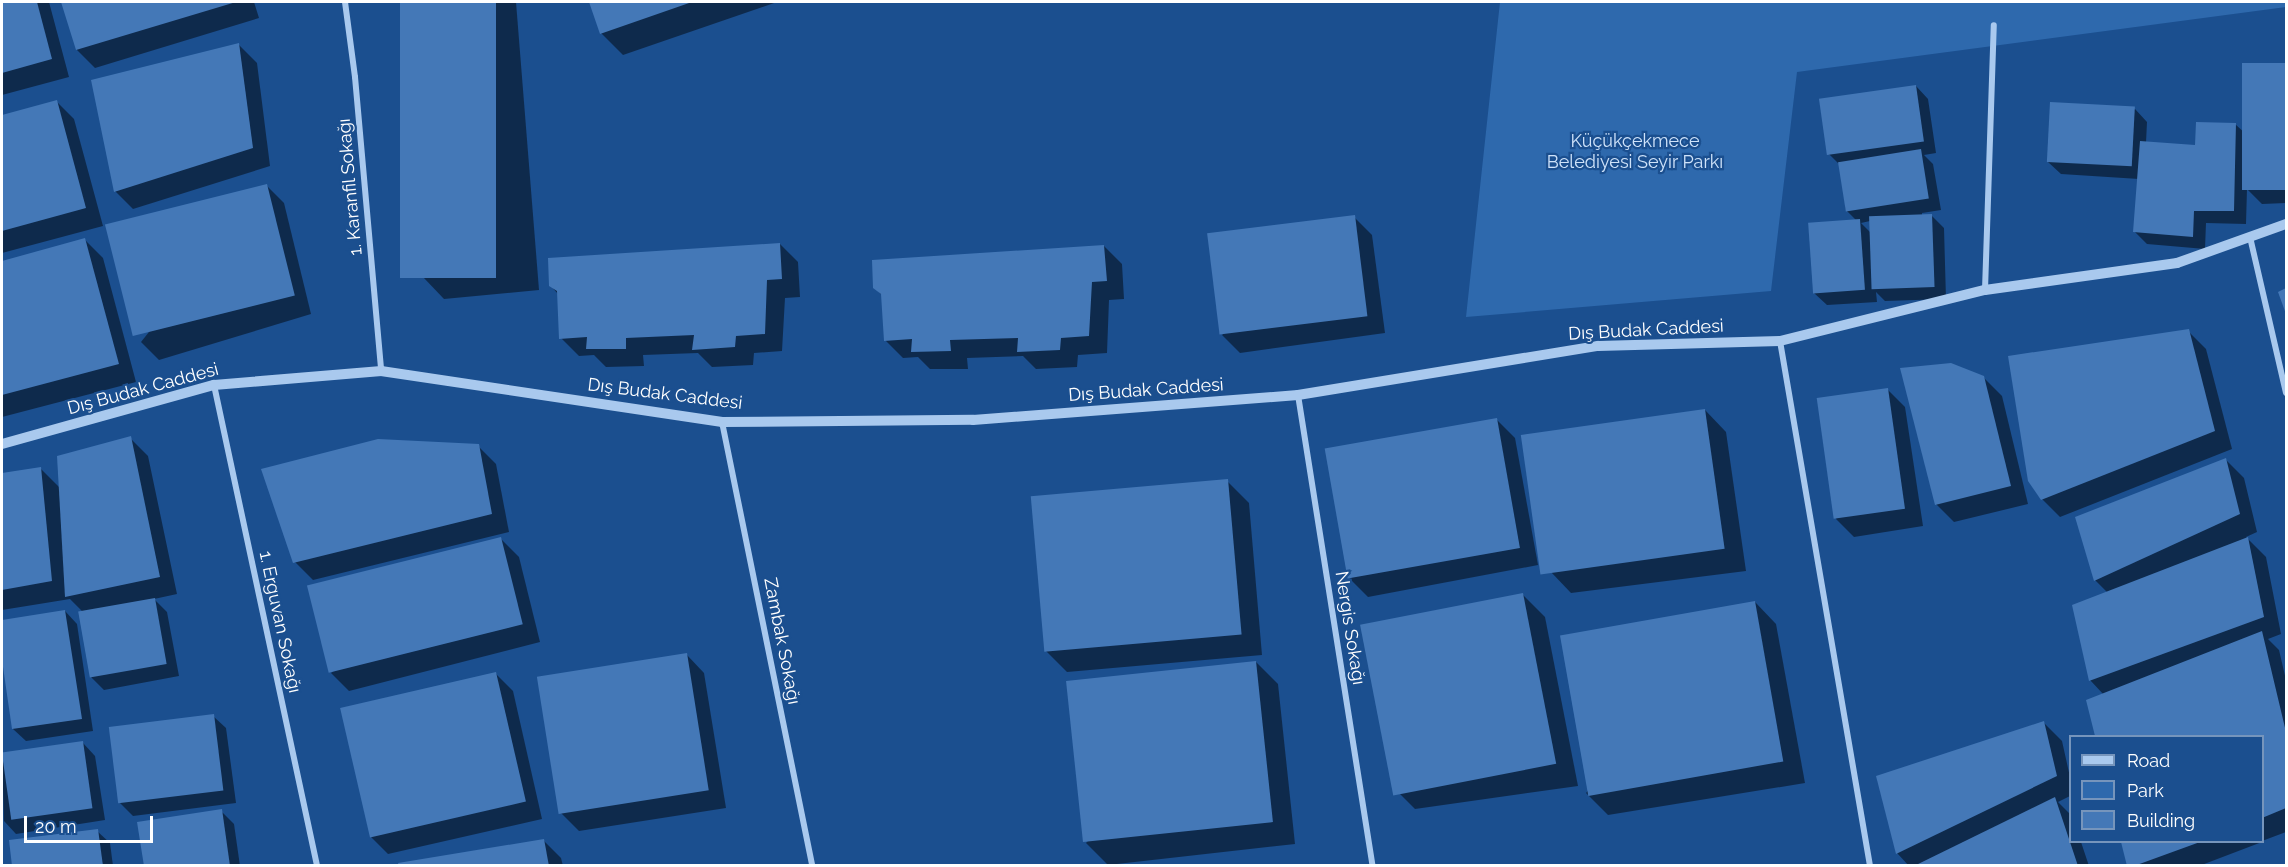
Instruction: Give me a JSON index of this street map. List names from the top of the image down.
{
  "streets": {
    "street": [
      "1. Karanfil Sokağı",
      "Dış Budak Caddesi",
      "1. Erguvan Sokağı",
      "Nergis Sokağı",
      "Zambak Sokağı"
    ]
  },
  "crossings": [
    ["1. Karanfil Sokağı", "Dış Budak Caddesi"],
    ["Dış Budak Caddesi", "1. Erguvan Sokağı"],
    ["Dış Budak Caddesi", "Nergis Sokağı"],
    ["Dış Budak Caddesi", "Zambak Sokağı"]
  ],
  "parks": ["Küçükçekmece Belediyesi Seyir Parkı"],
  "legend": ["Road", "Park", "Building"],
  "scale_bar": "20 m"
}
